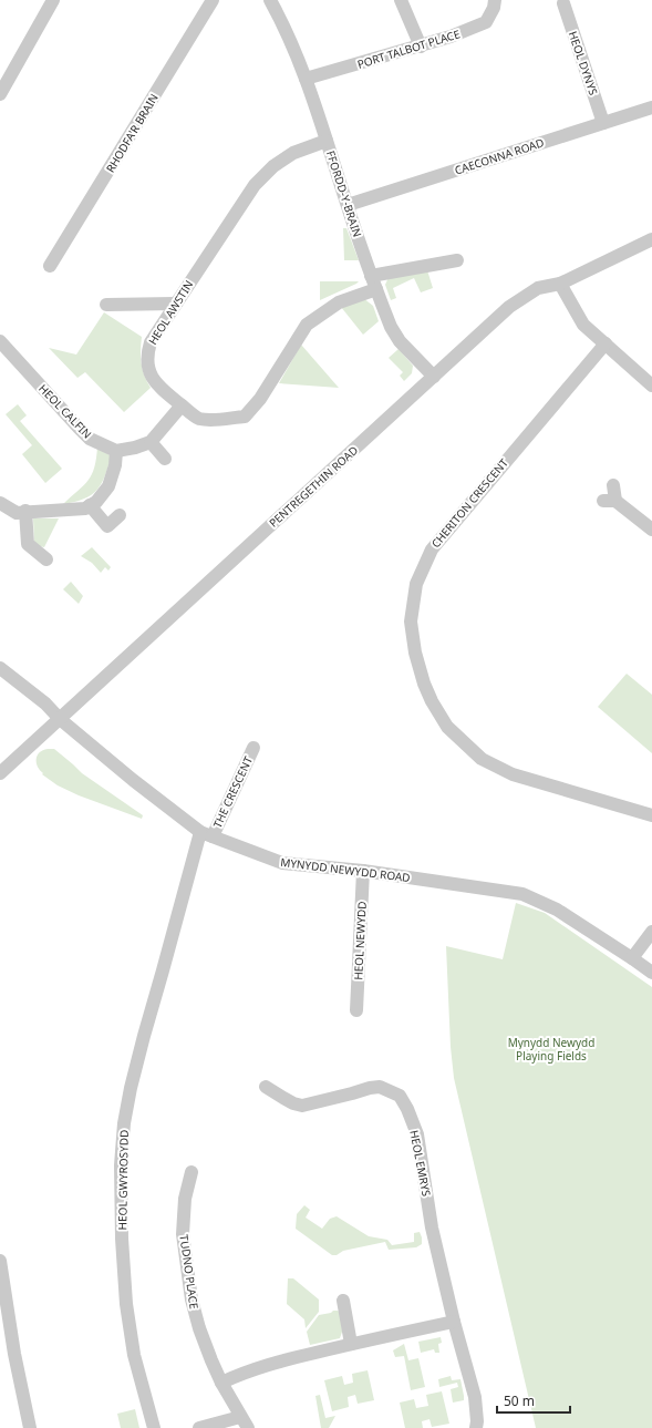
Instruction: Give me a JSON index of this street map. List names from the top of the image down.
{
  "streets": {
    "street": [
      "PORT TALBOT PLACE",
      "HEOL DYNYS",
      "RHODFA'R BRAIN",
      "CAECONNA ROAD",
      "FFORDD-Y-BRAIN",
      "HEOL AWSTIN",
      "HEOL CALFIN",
      "PENTREGETHIN ROAD",
      "CHERITON CRESCENT",
      "THE CRESCENT",
      "MYNYDD NEWYDD ROAD",
      "HEOL NEWYDD",
      "HEOL EMRYS",
      "HEOL GWYROSYDD",
      "TUDNO PLACE"
    ]
  },
  "crossings": [
    ["PORT TALBOT PLACE", "FFORDD-Y-BRAIN"],
    ["HEOL DYNYS", "CAECONNA ROAD"],
    ["CAECONNA ROAD", "FFORDD-Y-BRAIN"],
    ["FFORDD-Y-BRAIN", "HEOL AWSTIN"],
    ["FFORDD-Y-BRAIN", "PENTREGETHIN ROAD"],
    ["PENTREGETHIN ROAD", "MYNYDD NEWYDD ROAD"],
    ["THE CRESCENT", "MYNYDD NEWYDD ROAD"],
    ["THE CRESCENT", "HEOL GWYROSYDD"],
    ["MYNYDD NEWYDD ROAD", "HEOL NEWYDD"],
    ["MYNYDD NEWYDD ROAD", "HEOL GWYROSYDD"]
  ],
  "parks": ["Mynydd Newydd Playing Fields"],
  "scale_bar": "50 m"
}
